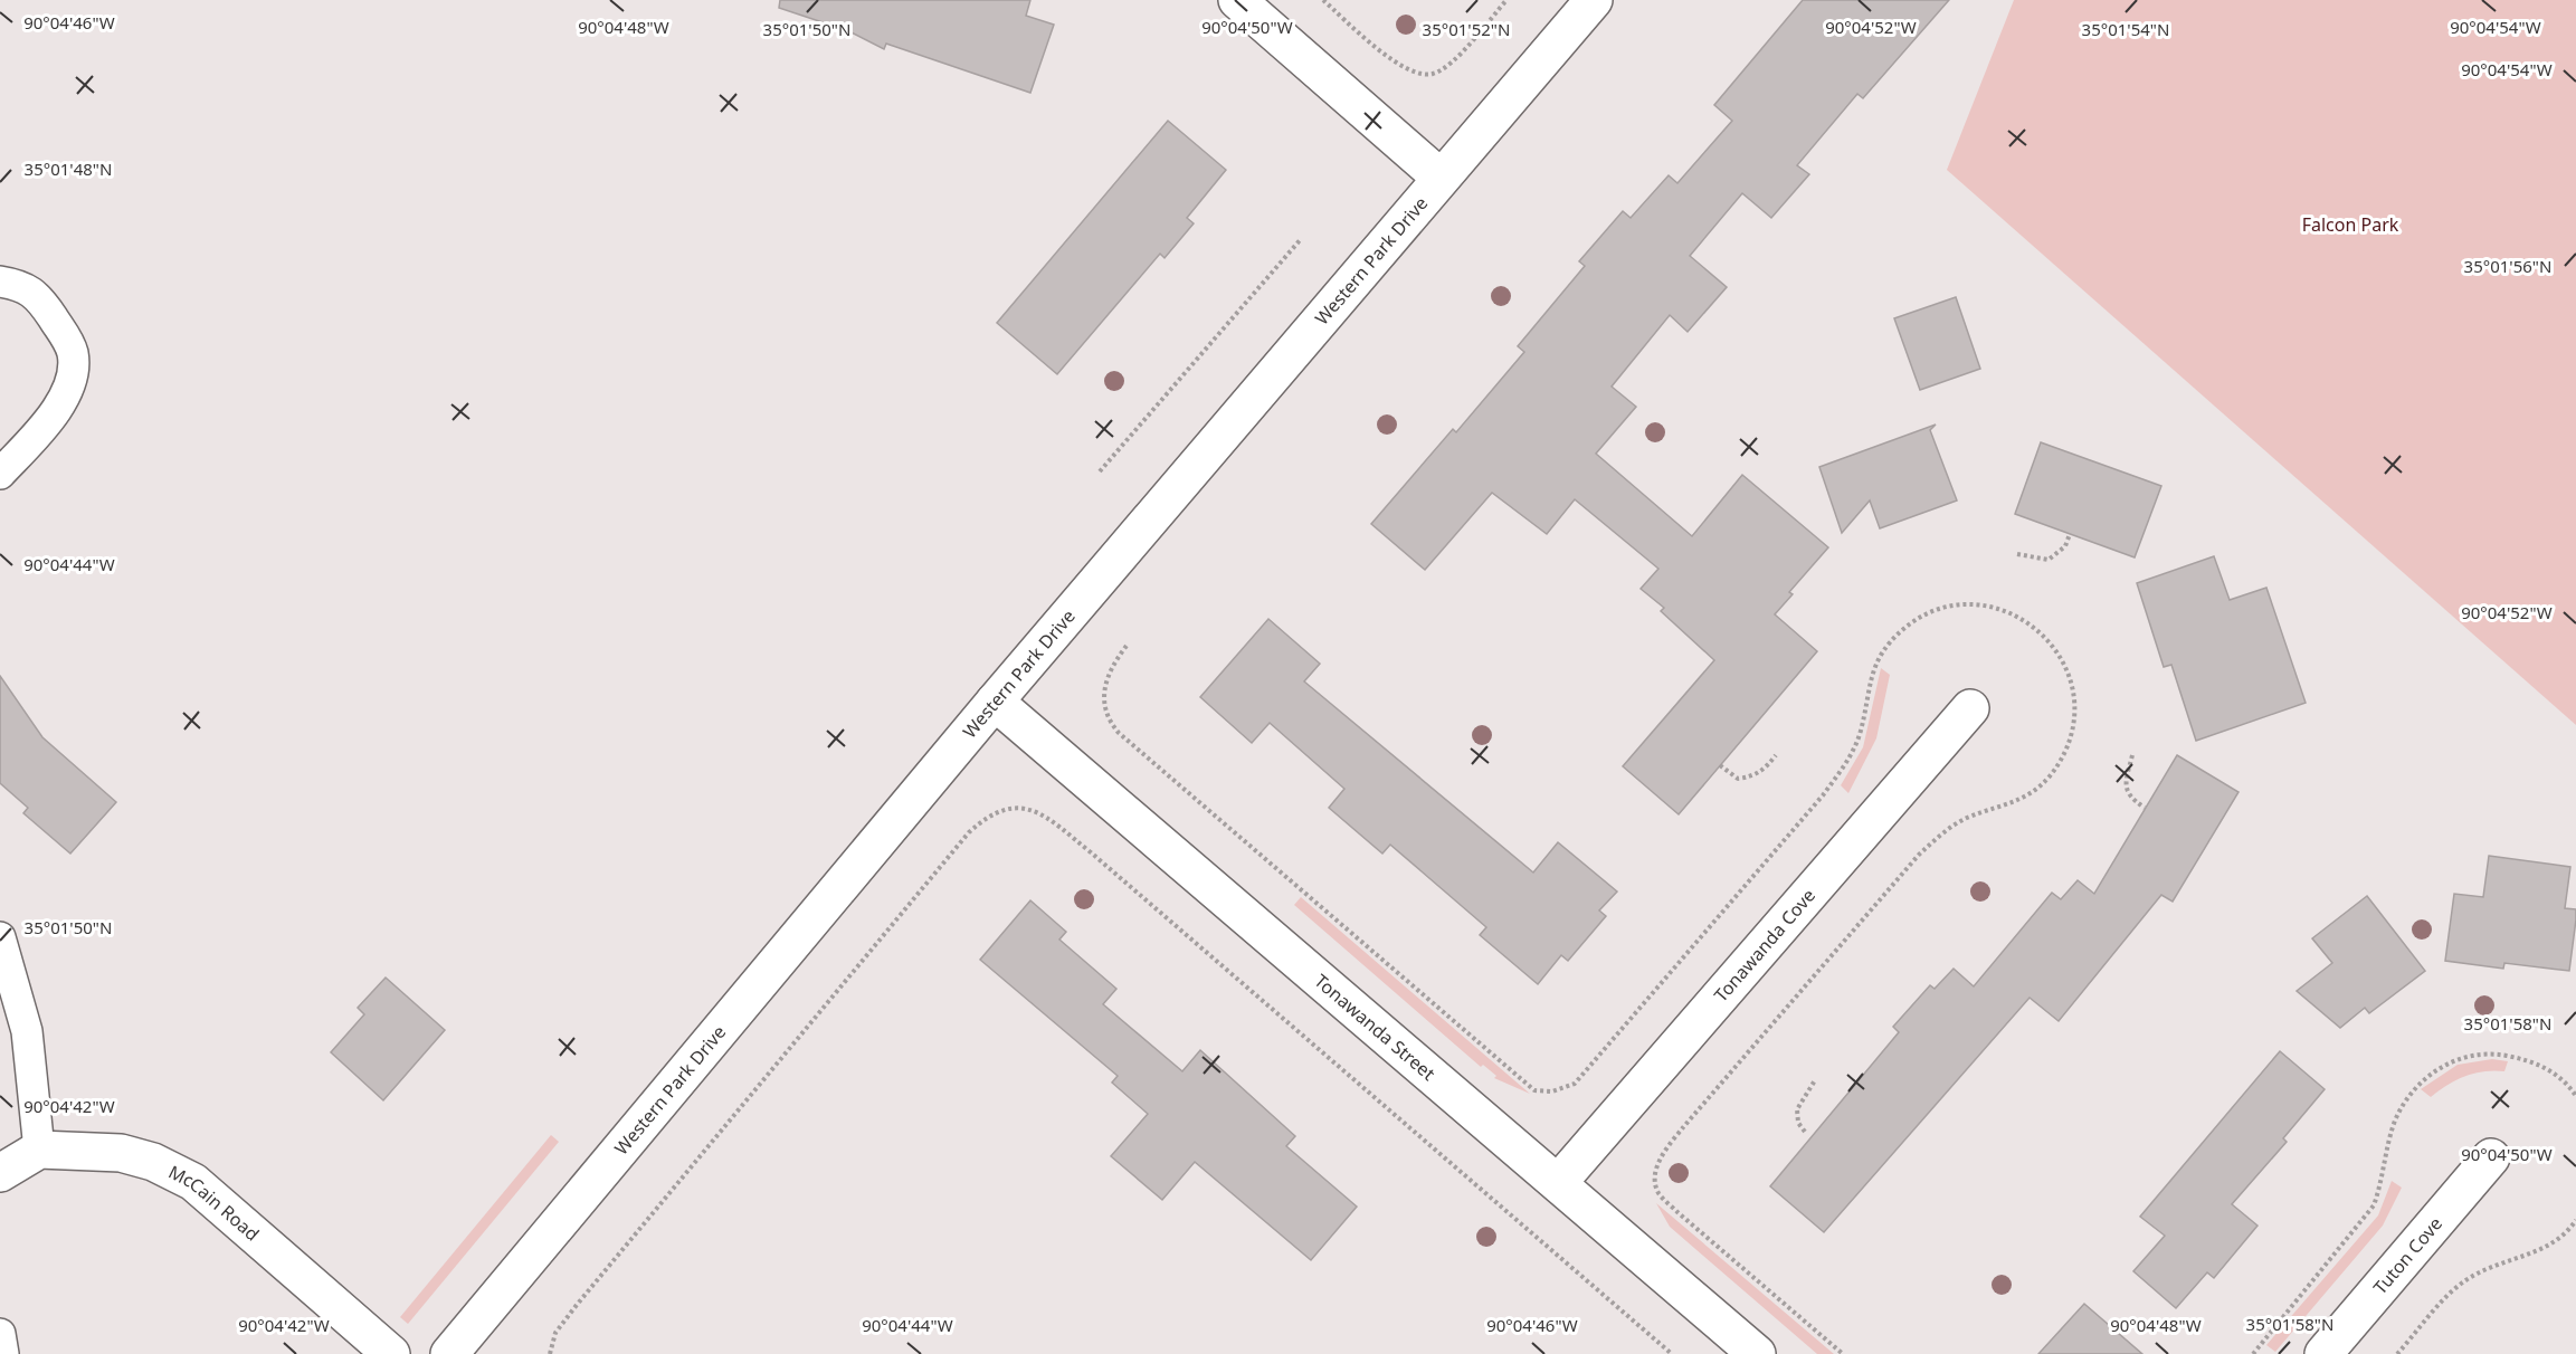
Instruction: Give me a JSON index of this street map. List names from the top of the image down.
{
  "streets": {
    "street": [
      "Western Park Drive",
      "Tonawanda Cove",
      "Tonawanda Street",
      "McCain Road",
      "Tuton Cove"
    ]
  },
  "crossings": [
    ["Western Park Drive", "Tonawanda Street"],
    ["Tonawanda Cove", "Tonawanda Street"]
  ],
  "parks": ["Falcon Park"],
  "coordinates": [
    "90°04'46\"W",
    "90°04'48\"W",
    "90°04'50\"W",
    "90°04'52\"W",
    "90°04'54\"W",
    "35°01'50\"N",
    "35°01'52\"N",
    "35°01'54\"N",
    "35°01'48\"N",
    "35°01'56\"N",
    "90°04'44\"W",
    "35°01'58\"N",
    "90°04'42\"W"
  ]
}
